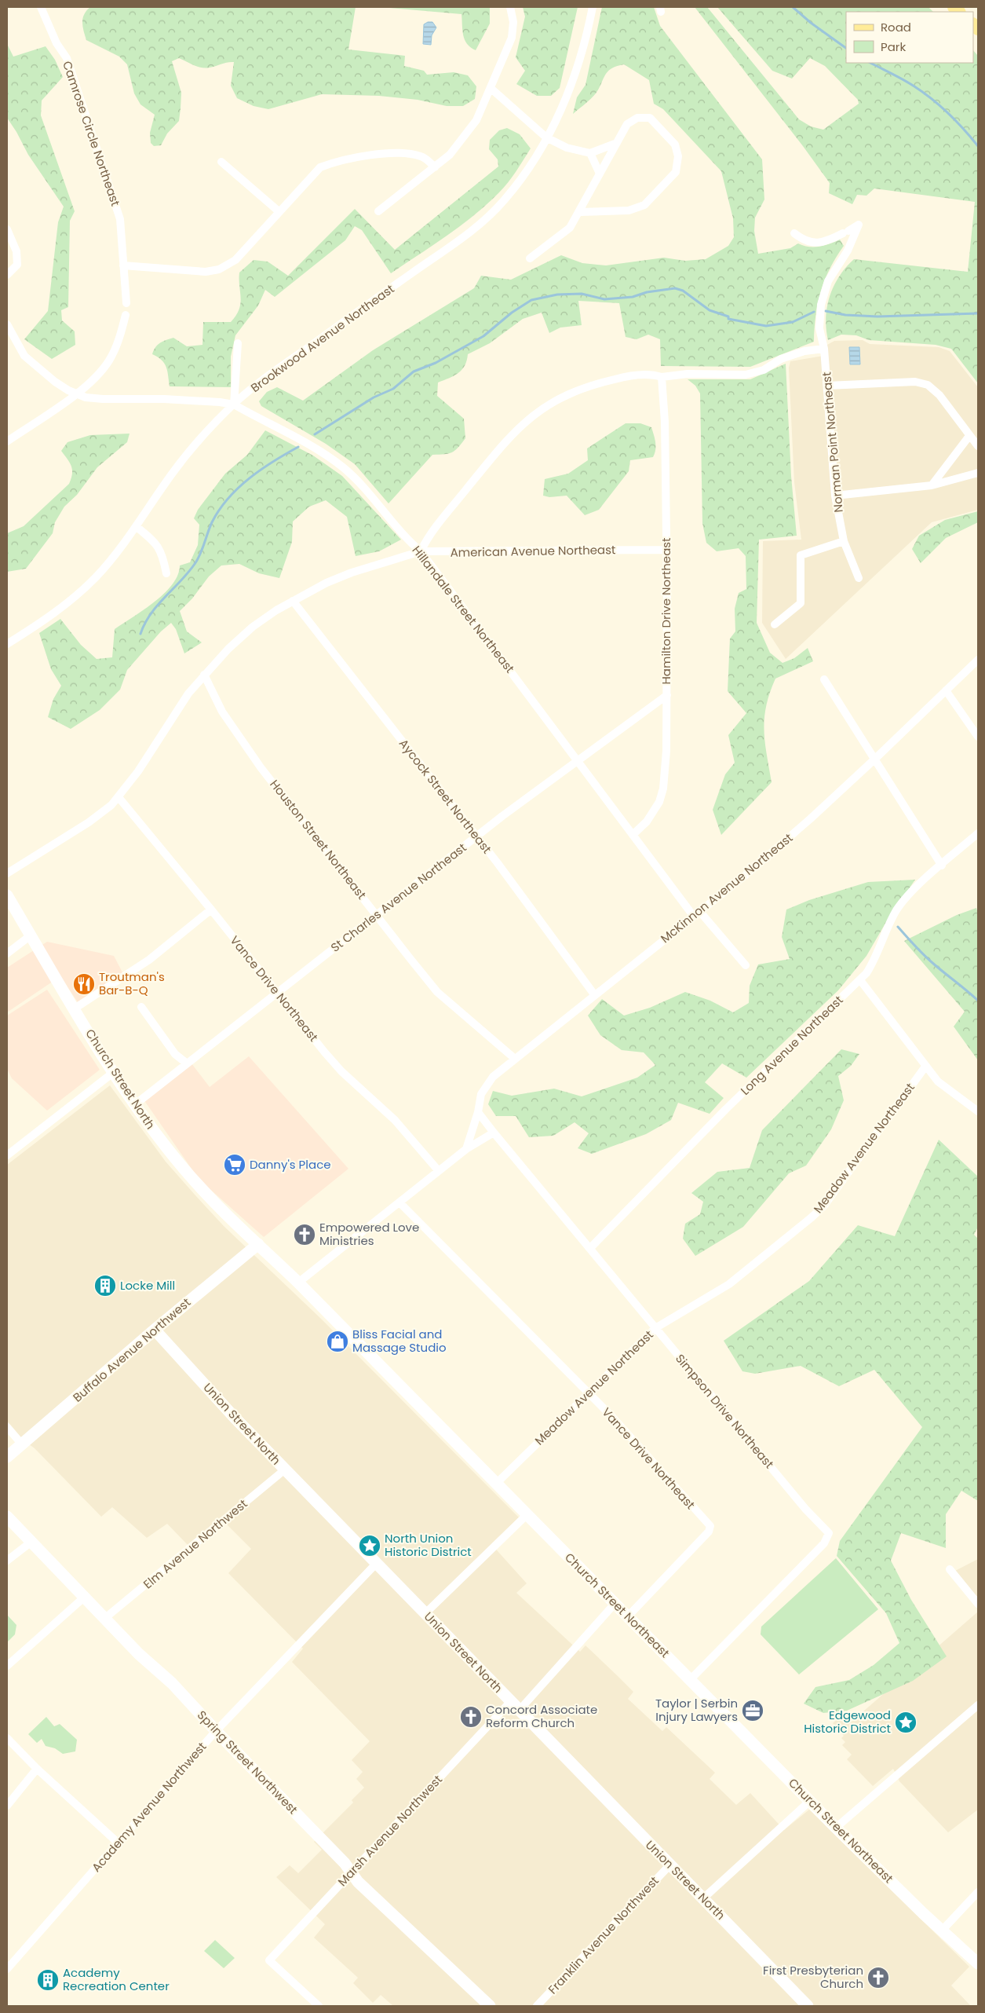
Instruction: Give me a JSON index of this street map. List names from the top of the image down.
{
  "streets": {
    "street": [
      "Camrose Circle Northeast",
      "Brookwood Avenue Northeast",
      "Norman Point Northeast",
      "American Avenue Northeast",
      "Hillandale Street Northeast",
      "Hamilton Drive Northeast",
      "Aycock Street Northeast",
      "Houston Street Northeast",
      "McKinnon Avenue Northeast",
      "St Charles Avenue Northeast",
      "Vance Drive Northeast",
      "Long Avenue Northeast",
      "Church Street North",
      "Meadow Avenue Northeast",
      "Buffalo Avenue Northwest",
      "Simpson Drive Northeast",
      "Union Street North",
      "Elm Avenue Northwest",
      "Church Street Northeast",
      "Spring Street Northwest",
      "Academy Avenue Northwest",
      "Marsh Avenue Northwest",
      "Franklin Avenue Northwest"
    ]
  },
  "crossings": [
    ["Brookwood Avenue Northeast", "Hillandale Street Northeast"],
    ["American Avenue Northeast", "Hillandale Street Northeast"],
    ["American Avenue Northeast", "Hamilton Drive Northeast"],
    ["American Avenue Northeast", "Aycock Street Northeast"],
    ["American Avenue Northeast", "Houston Street Northeast"],
    ["American Avenue Northeast", "Vance Drive Northeast"],
    ["Hillandale Street Northeast", "Hamilton Drive Northeast"],
    ["Hillandale Street Northeast", "McKinnon Avenue Northeast"],
    ["Hillandale Street Northeast", "St Charles Avenue Northeast"],
    ["Hamilton Drive Northeast", "St Charles Avenue Northeast"],
    ["Aycock Street Northeast", "McKinnon Avenue Northeast"],
    ["Aycock Street Northeast", "St Charles Avenue Northeast"],
    ["Houston Street Northeast", "McKinnon Avenue Northeast"],
    ["Houston Street Northeast", "St Charles Avenue Northeast"],
    ["St Charles Avenue Northeast", "Vance Drive Northeast"],
    ["St Charles Avenue Northeast", "Church Street North"],
    ["Vance Drive Northeast", "Meadow Avenue Northeast"],
    ["Vance Drive Northeast", "Church Street Northeast"],
    ["Long Avenue Northeast", "Simpson Drive Northeast"],
    ["Church Street North", "Buffalo Avenue Northwest"],
    ["Church Street North", "Church Street Northeast"],
    ["Meadow Avenue Northeast", "Simpson Drive Northeast"],
    ["Meadow Avenue Northeast", "Church Street Northeast"],
    ["Buffalo Avenue Northwest", "Union Street North"],
    ["Buffalo Avenue Northwest", "Church Street Northeast"],
    ["Simpson Drive Northeast", "Church Street Northeast"],
    ["Union Street North", "Elm Avenue Northwest"],
    ["Union Street North", "Academy Avenue Northwest"],
    ["Union Street North", "Marsh Avenue Northwest"],
    ["Union Street North", "Franklin Avenue Northwest"],
    ["Elm Avenue Northwest", "Spring Street Northwest"],
    ["Spring Street Northwest", "Academy Avenue Northwest"],
    ["Spring Street Northwest", "Marsh Avenue Northwest"]
  ],
  "places": {
    "restaurant": ["Troutman's Bar-B-Q"],
    "supermarket": ["Danny's Place"],
    "church": ["Empowered Love Ministries", "Concord Associate Reform Church", "First Presbyterian Church"],
    "building": ["Locke Mill", "Academy Recreation Center"],
    "shop": ["Bliss Facial and Massage Studio"],
    "place": ["North Union Historic District", "Edgewood Historic District"],
    "office": ["Taylor | Serbin Injury Lawyers"]
  },
  "legend": ["Road", "Park"]
}
